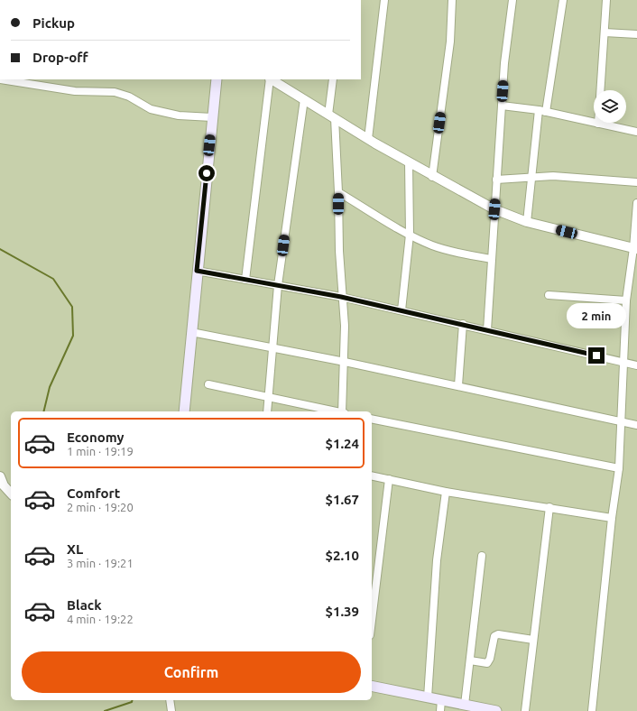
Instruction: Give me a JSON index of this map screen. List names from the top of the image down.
{
  "page": {
    "banner": ["Pickup", "Drop-off"],
    "bubble": "2 min",
    "list": [
      {
        "name": "Economy",
        "note": "1 min · 19:19",
        "value": "$1.24"
      },
      {
        "name": "Comfort",
        "note": "2 min · 19:20",
        "value": "$1.67"
      },
      {
        "name": "XL",
        "note": "3 min · 19:21",
        "value": "$2.10"
      },
      {
        "name": "Black",
        "note": "4 min · 19:22",
        "value": "$1.39"
      }
    ],
    "buttons": "Confirm"
  }
}
